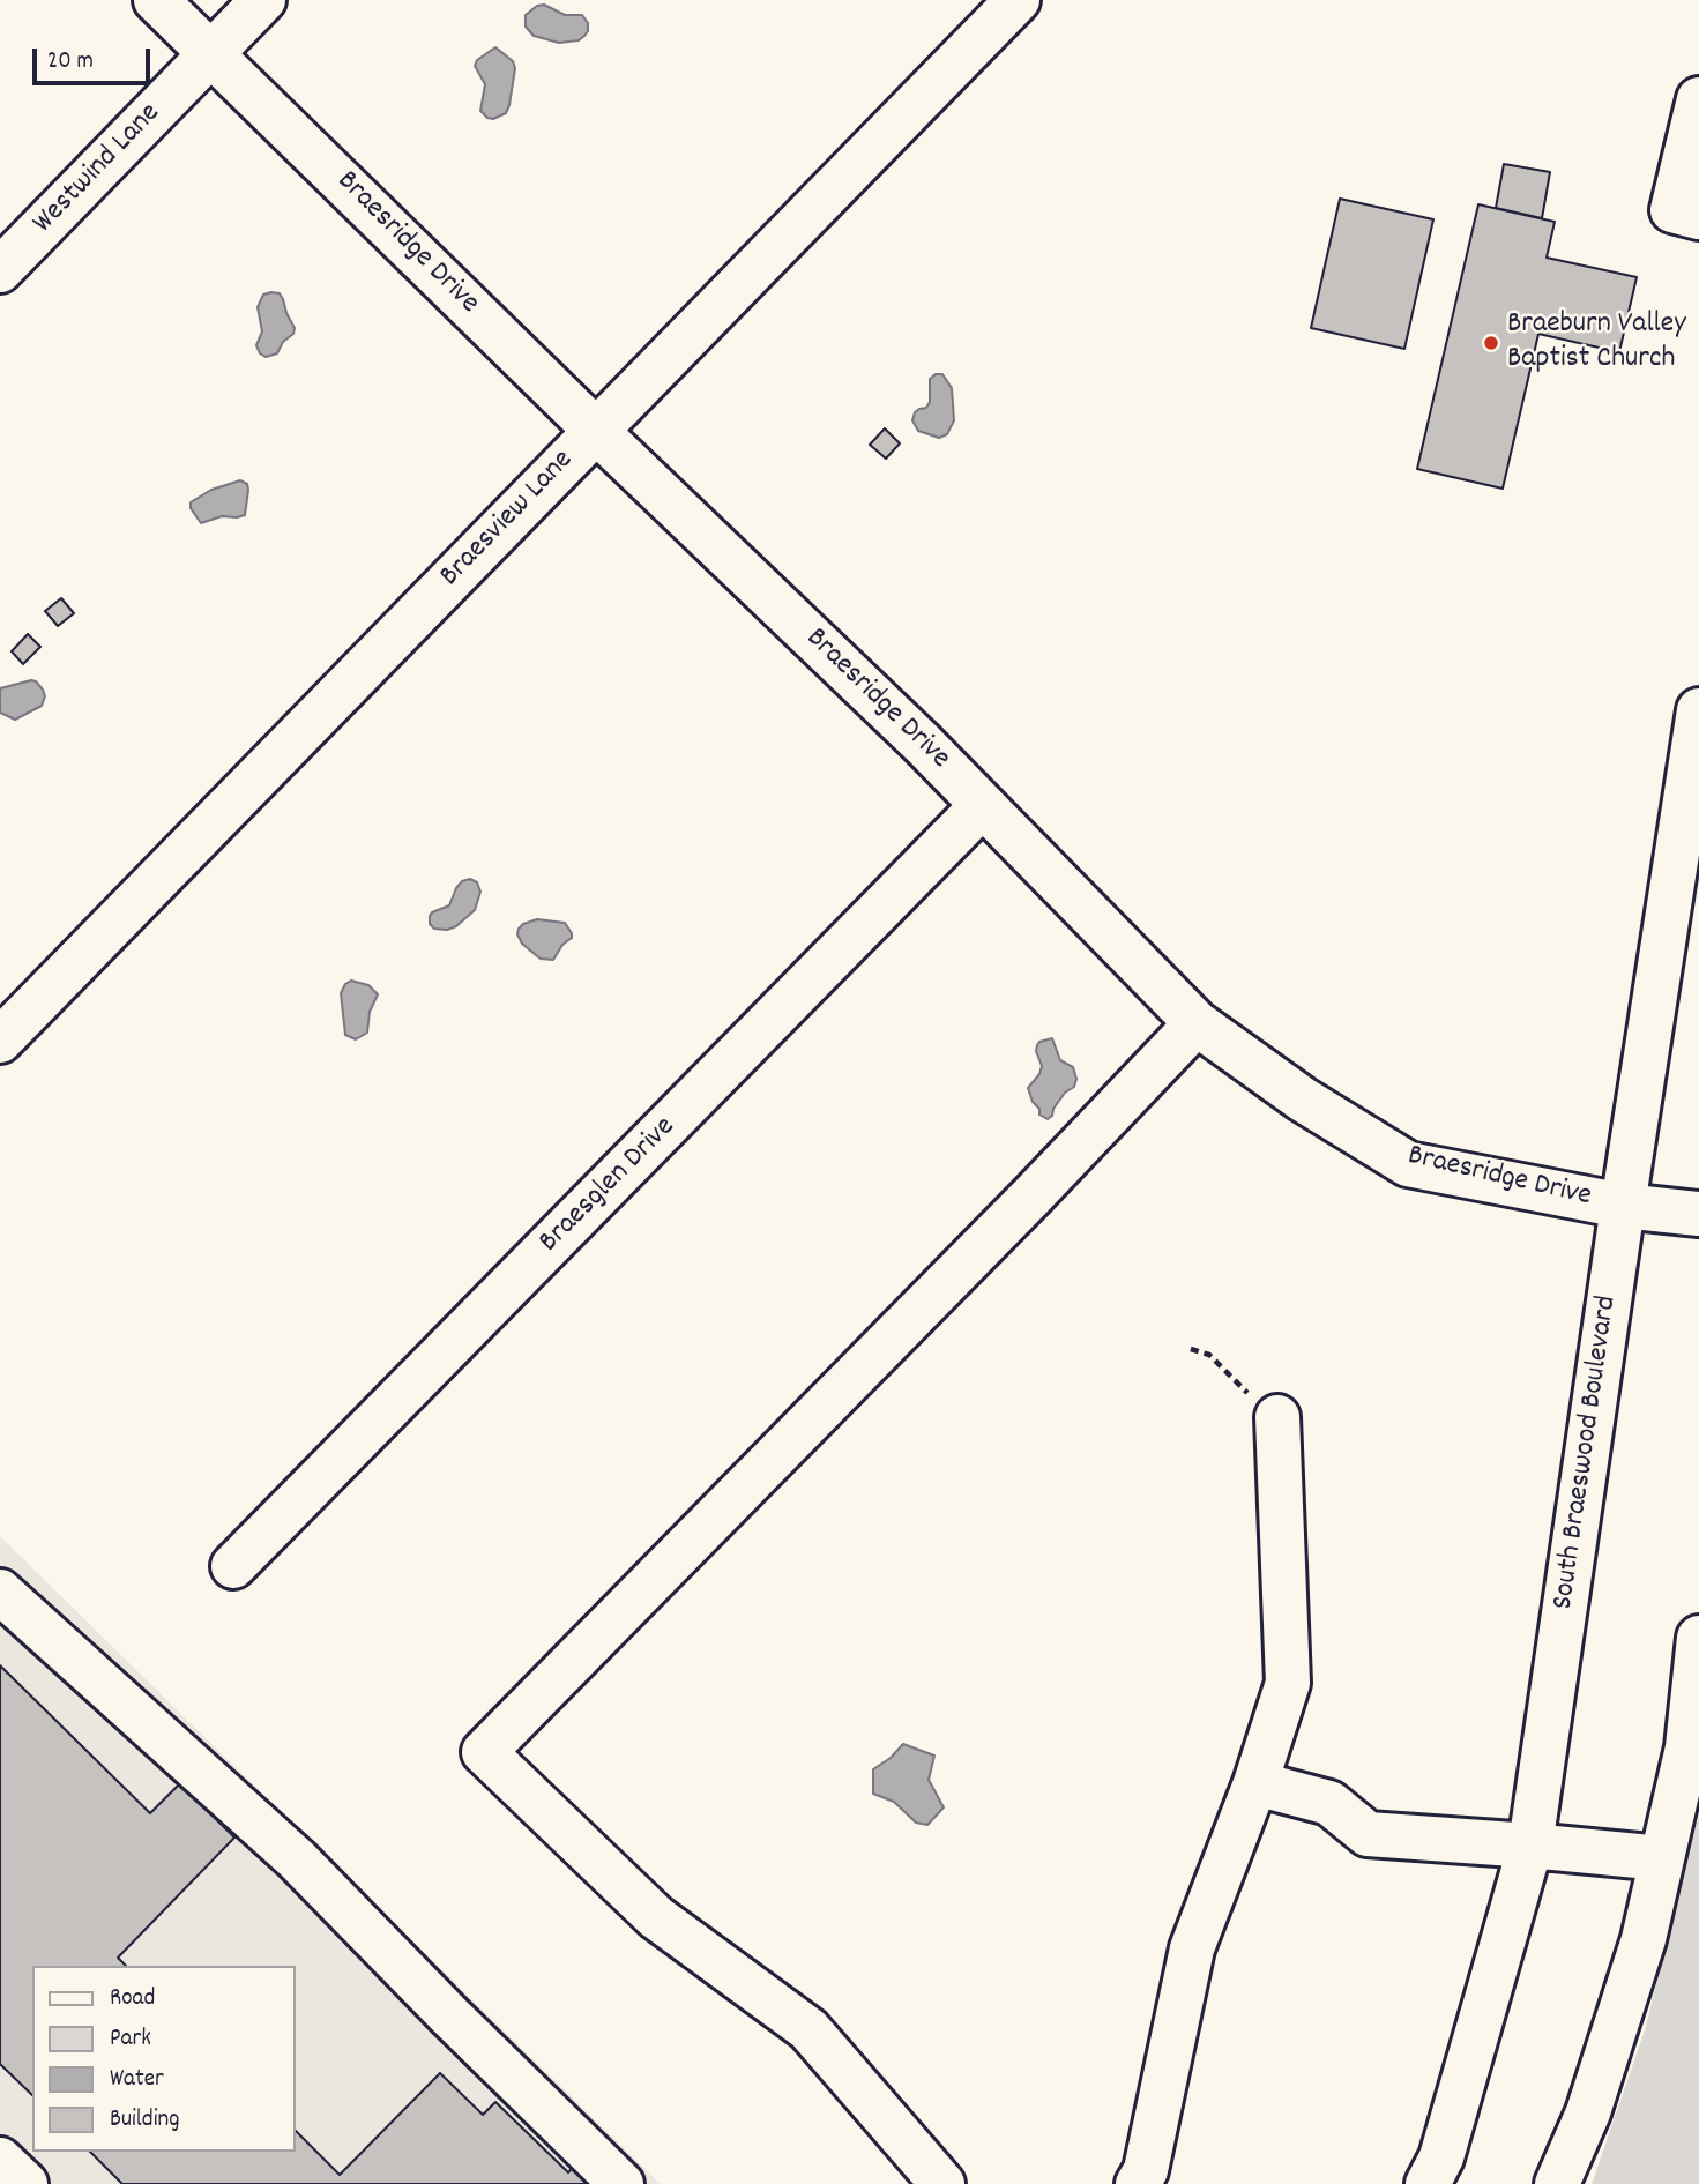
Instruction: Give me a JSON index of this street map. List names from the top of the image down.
{
  "streets": {
    "street": [
      "Westwind Lane",
      "Braesridge Drive",
      "Braesview Lane",
      "Braesglen Drive",
      "South Braeswood Boulevard"
    ]
  },
  "crossings": [
    ["Westwind Lane", "Braesridge Drive"],
    ["Braesridge Drive", "Braesview Lane"],
    ["Braesridge Drive", "Braesglen Drive"],
    ["Braesridge Drive", "South Braeswood Boulevard"]
  ],
  "places": ["Braeburn Valley Baptist Church"],
  "legend": [
    "Road",
    "Park",
    "Water",
    "Building"
  ],
  "scale_bar": "20 m"
}
